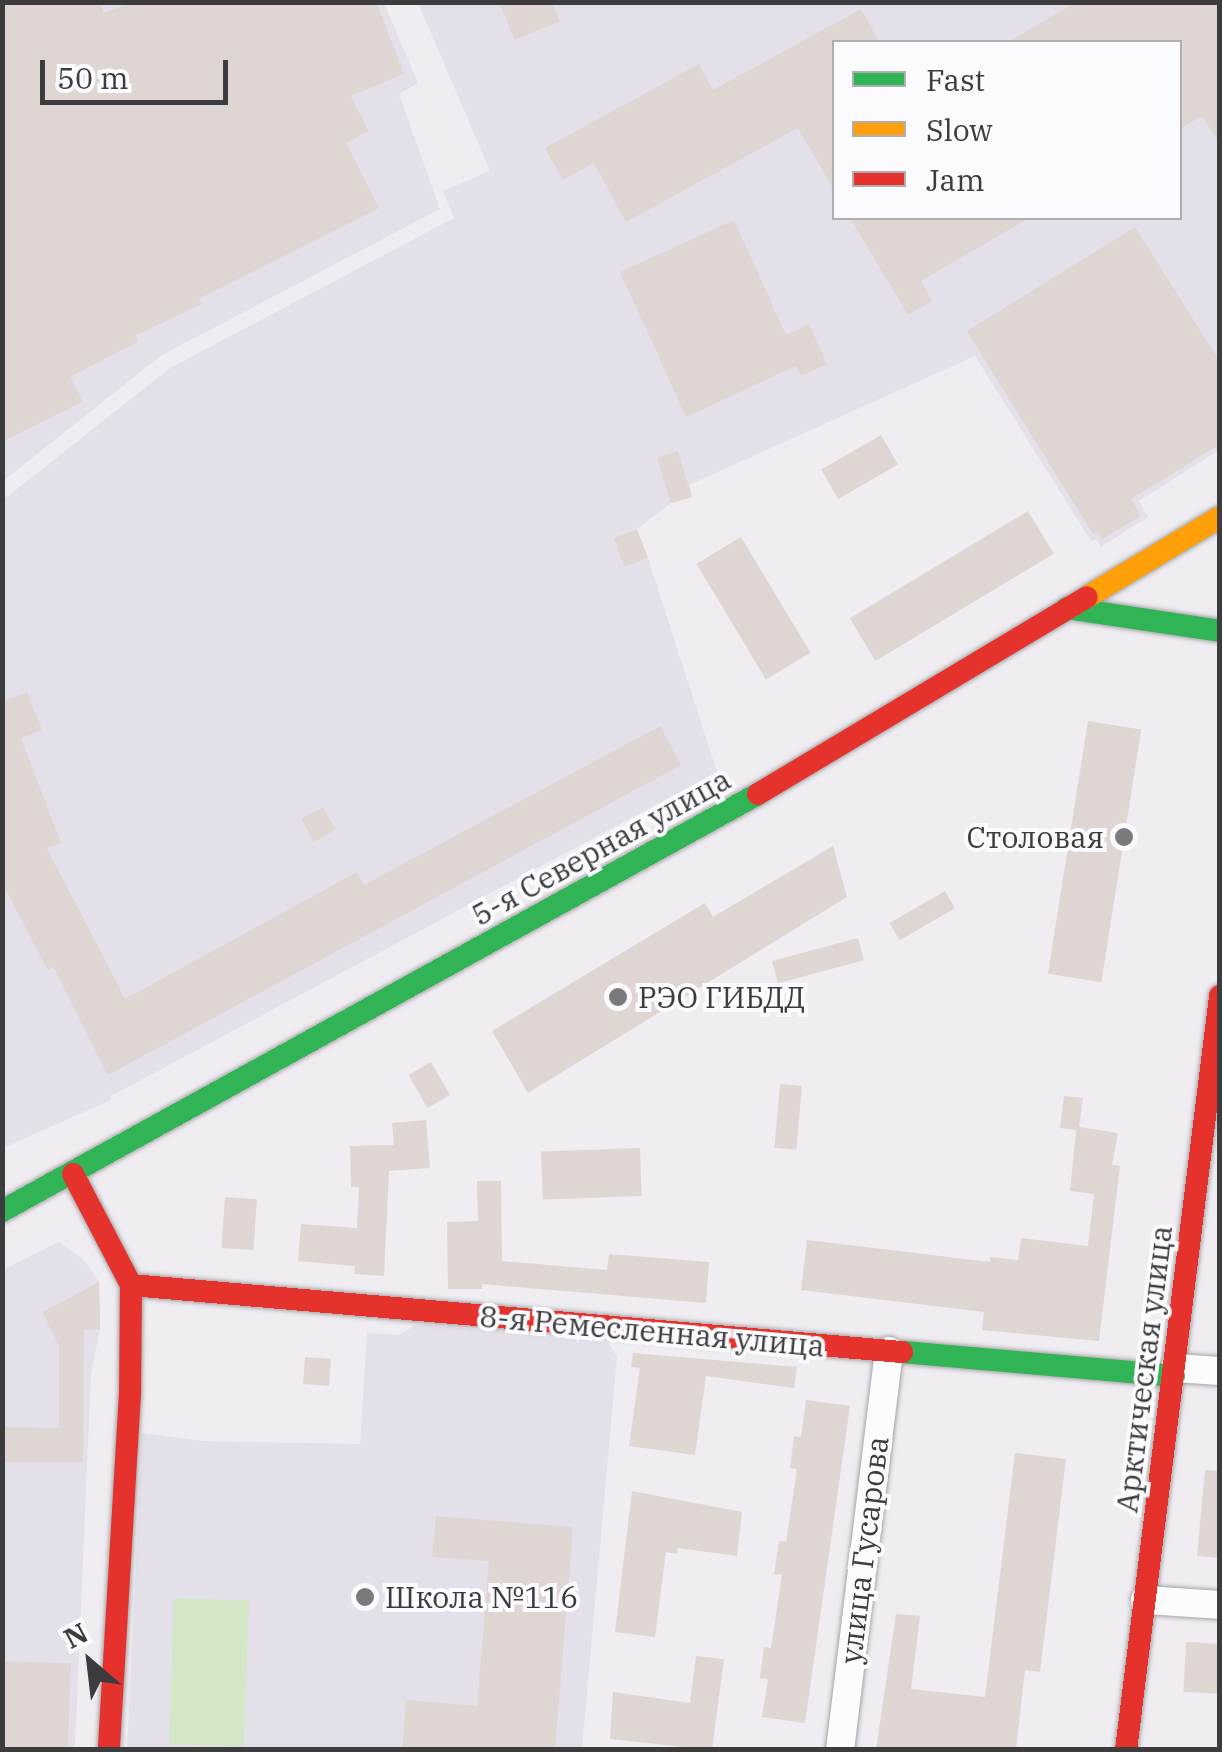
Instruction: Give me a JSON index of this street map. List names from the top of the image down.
{
  "streets": {
    "street": [
      "5-я Северная улица",
      "8-я Ремесленная улица",
      "Арктическая улица",
      "улица Гусарова"
    ]
  },
  "crossings": [
    ["8-я Ремесленная улица", "Арктическая улица"],
    ["8-я Ремесленная улица", "улица Гусарова"]
  ],
  "places": ["Столовая", "РЭО ГИБДД", "Школа №116"],
  "legend": ["Fast", "Slow", "Jam"],
  "scale_bar": "50 m",
  "north": "top left"
}
